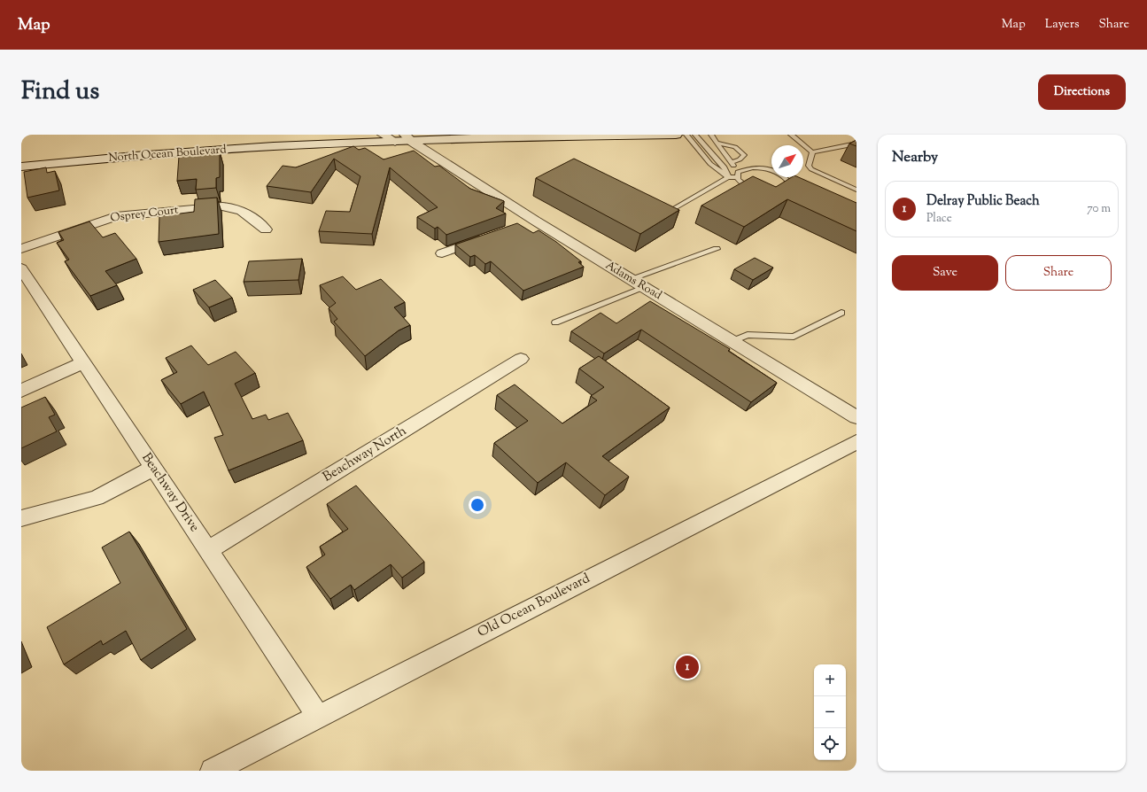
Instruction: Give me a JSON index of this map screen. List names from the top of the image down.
{
  "streets": {
    "main road": ["North Ocean Boulevard"],
    "street": [
      "Osprey Court",
      "Adams Road",
      "Beachway North",
      "Beachway Drive",
      "Old Ocean Boulevard"
    ]
  },
  "crossings": [
    ["North Ocean Boulevard", "Adams Road"],
    ["Beachway North", "Beachway Drive"],
    ["Beachway Drive", "Old Ocean Boulevard"]
  ],
  "north": "top right",
  "page": {
    "header": "Map",
    "nav": ["Map", "Layers", "Share"],
    "title": "Find us",
    "buttons": [
      "Directions",
      ["Save", "Share"]
    ],
    "heading": "Nearby",
    "list": [
      {
        "mark": "1",
        "name": "Delray Public Beach",
        "note": "Place",
        "value": "70 m"
      }
    ],
    "pins": "1",
    "map_buttons": ["+", "−"]
  }
}
